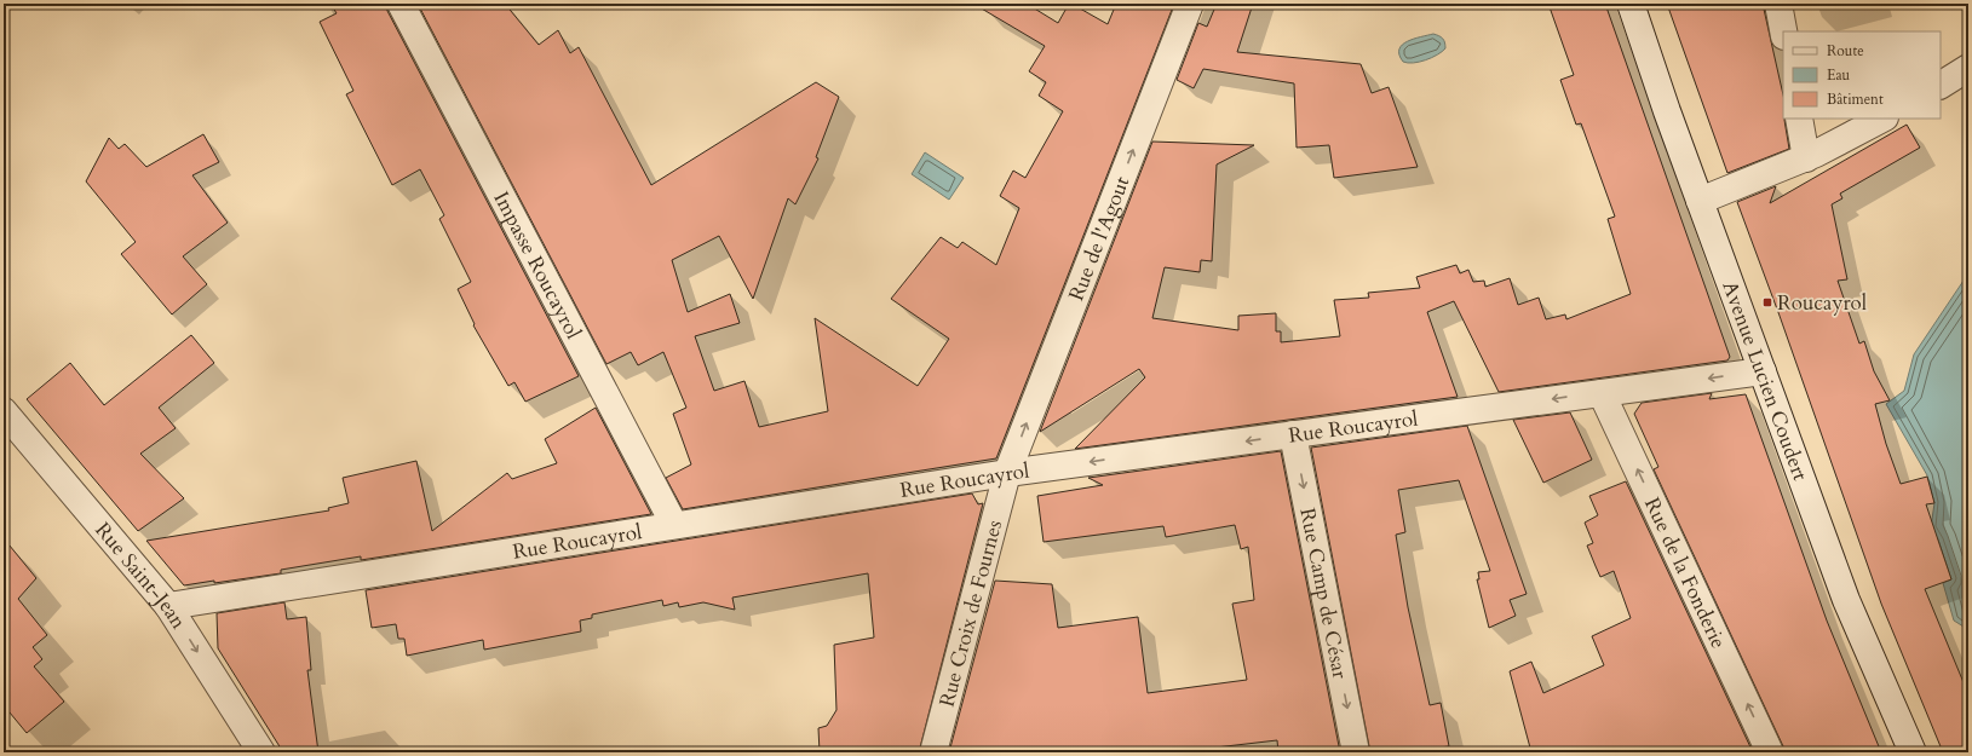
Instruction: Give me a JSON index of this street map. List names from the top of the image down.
{
  "streets": {
    "street": [
      "Rue de l'Agout",
      "Impasse Roucayrol",
      "Avenue Lucien Coudert",
      "Rue Roucayrol",
      "Rue de la Fonderie",
      "Rue Saint-Jean",
      "Rue Camp de César",
      "Rue Croix de Fournes"
    ]
  },
  "crossings": [
    ["Rue de l'Agout", "Rue Roucayrol"],
    ["Rue de l'Agout", "Rue Croix de Fournes"],
    ["Impasse Roucayrol", "Rue Roucayrol"],
    ["Avenue Lucien Coudert", "Rue Roucayrol"],
    ["Rue Roucayrol", "Rue de la Fonderie"],
    ["Rue Roucayrol", "Rue Saint-Jean"],
    ["Rue Roucayrol", "Rue Camp de César"],
    ["Rue Roucayrol", "Rue Croix de Fournes"]
  ],
  "one_way": [
    "Rue de l'Agout",
    "Rue Roucayrol",
    "Rue de la Fonderie",
    "Rue Saint-Jean",
    "Rue Camp de César"
  ],
  "places": {
    "transit": ["Roucayrol"]
  },
  "legend": ["Route", "Eau", "Bâtiment"]
}
